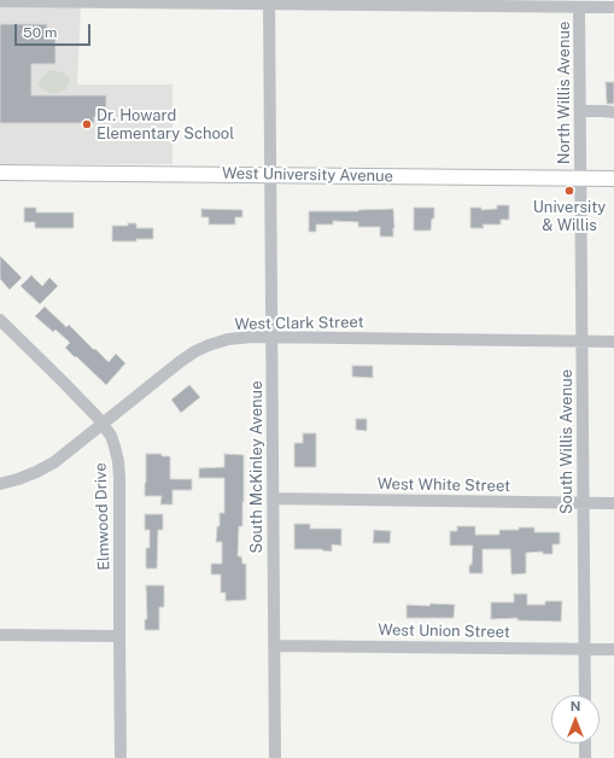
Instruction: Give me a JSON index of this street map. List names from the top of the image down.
{
  "streets": {
    "main road": ["West University Avenue"],
    "street": [
      "North Willis Avenue",
      "West Clark Street",
      "South Willis Avenue",
      "South McKinley Avenue",
      "West White Street",
      "Elmwood Drive",
      "West Union Street"
    ]
  },
  "crossings": [
    ["North Willis Avenue", "West University Avenue"],
    ["North Willis Avenue", "South Willis Avenue"],
    ["West University Avenue", "South Willis Avenue"],
    ["West University Avenue", "South McKinley Avenue"],
    ["West Clark Street", "South Willis Avenue"],
    ["West Clark Street", "South McKinley Avenue"],
    ["West Clark Street", "Elmwood Drive"],
    ["South Willis Avenue", "West White Street"],
    ["South Willis Avenue", "West Union Street"],
    ["South McKinley Avenue", "West White Street"],
    ["South McKinley Avenue", "West Union Street"]
  ],
  "places": ["Dr. Howard Elementary School", "University & Willis"],
  "scale_bar": "50 m",
  "north": "top"
}
